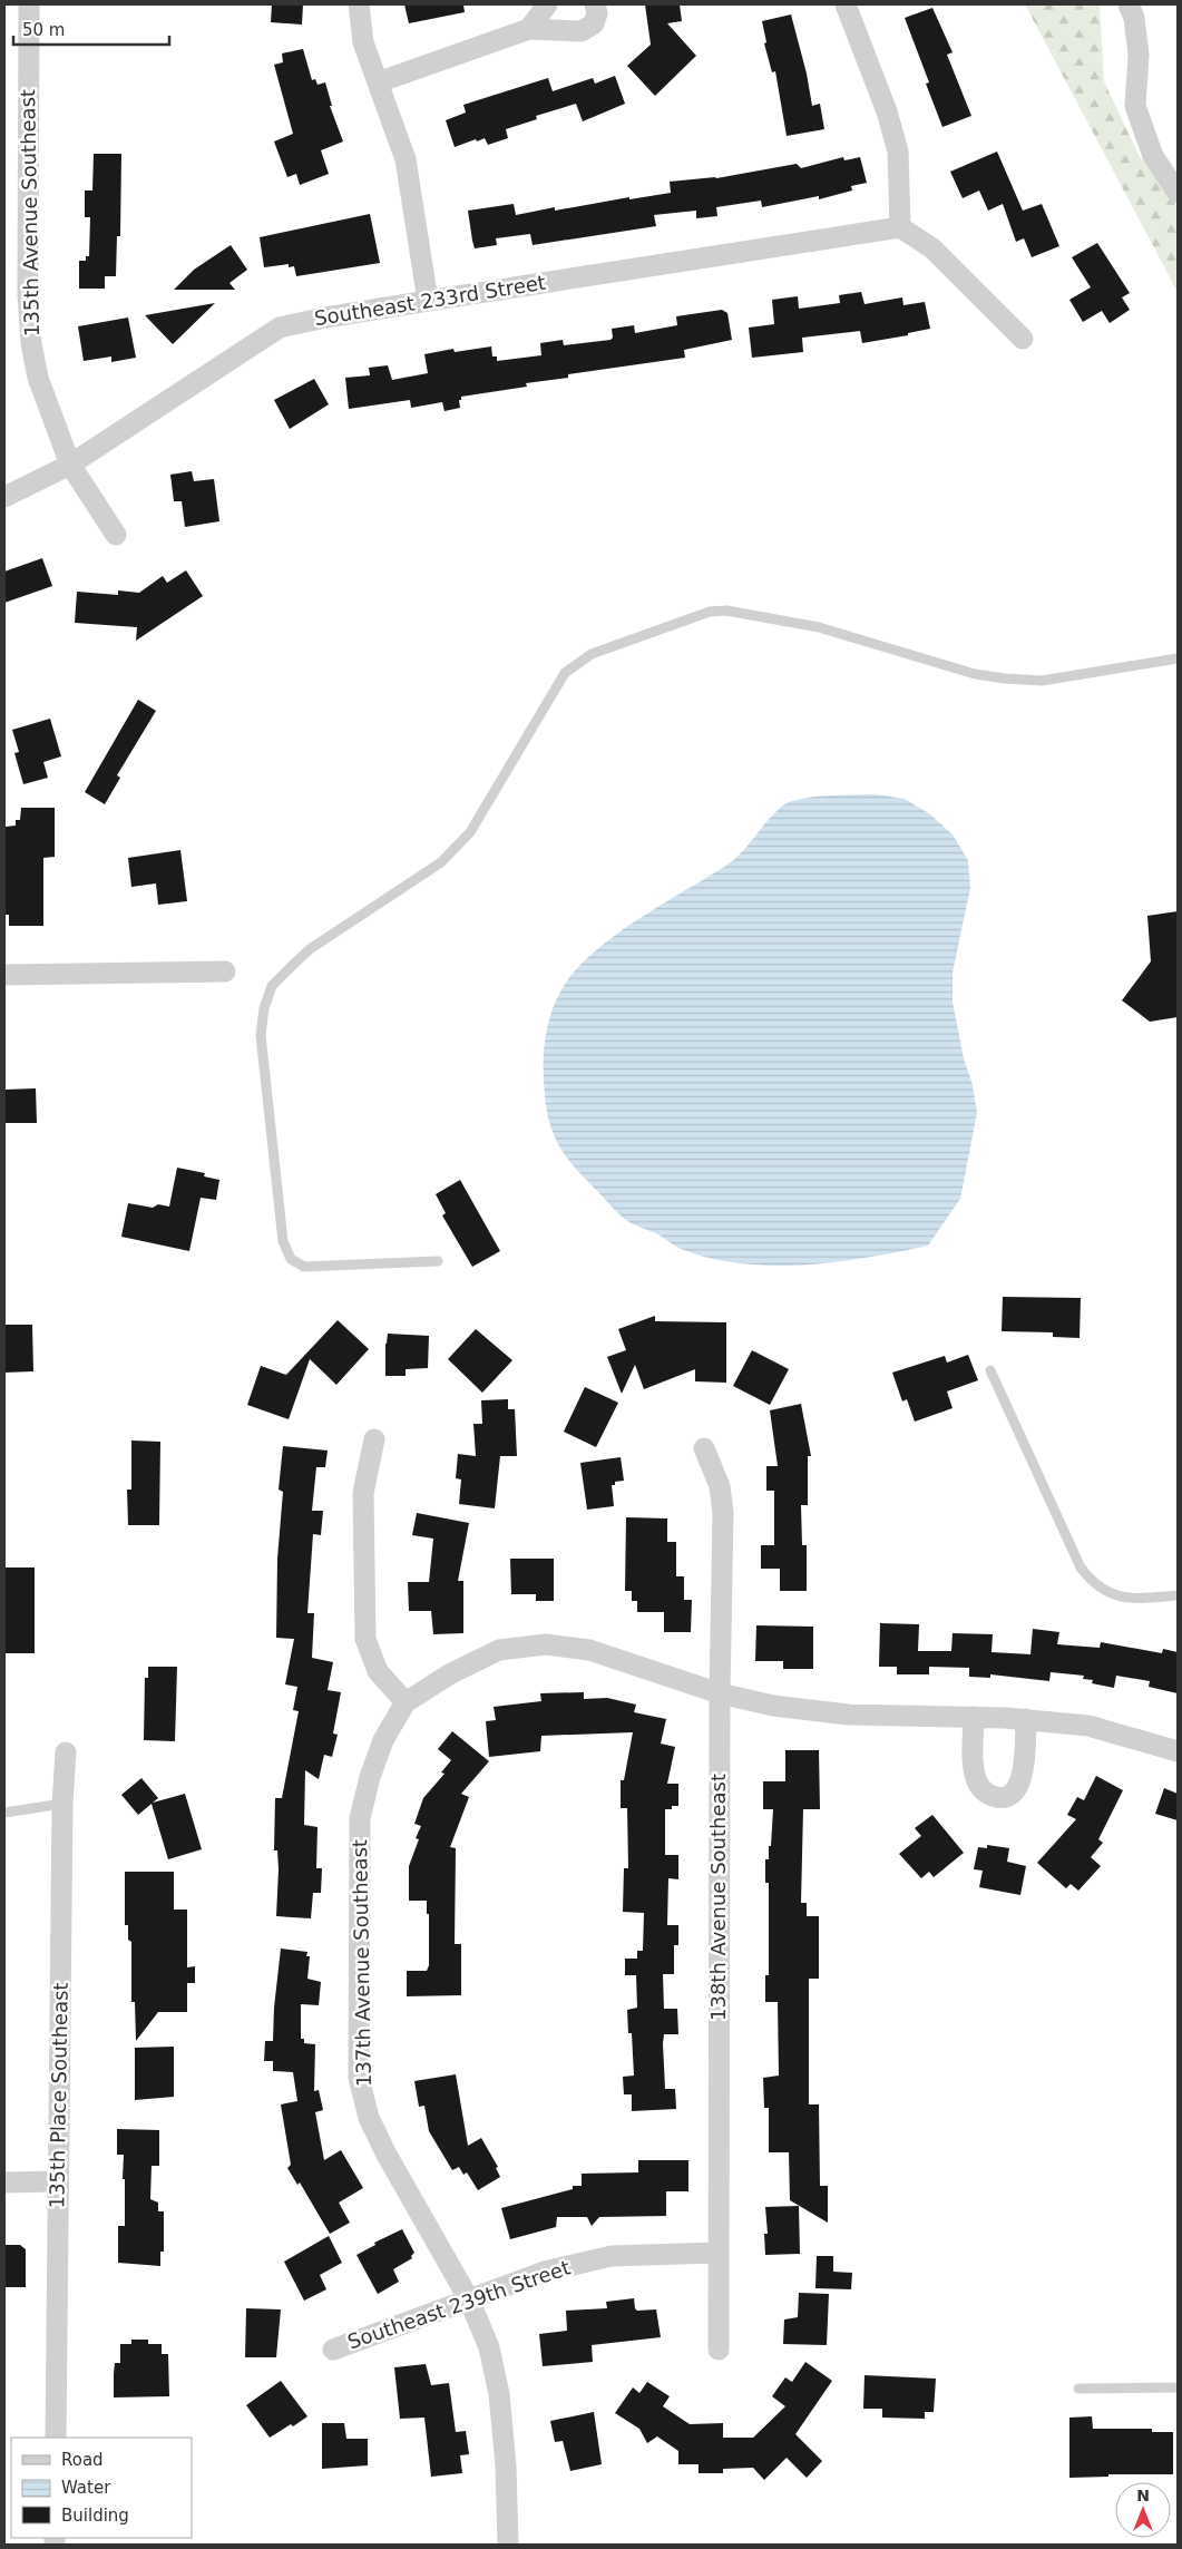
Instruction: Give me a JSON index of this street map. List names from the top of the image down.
{
  "streets": {
    "street": [
      "135th Avenue Southeast",
      "Southeast 233rd Street",
      "138th Avenue Southeast",
      "137th Avenue Southeast",
      "135th Place Southeast",
      "Southeast 239th Street"
    ]
  },
  "crossings": [
    ["135th Avenue Southeast", "Southeast 233rd Street"],
    ["138th Avenue Southeast", "Southeast 239th Street"],
    ["137th Avenue Southeast", "Southeast 239th Street"]
  ],
  "legend": ["Road", "Water", "Building"],
  "scale_bar": "50 m",
  "north": "top"
}
